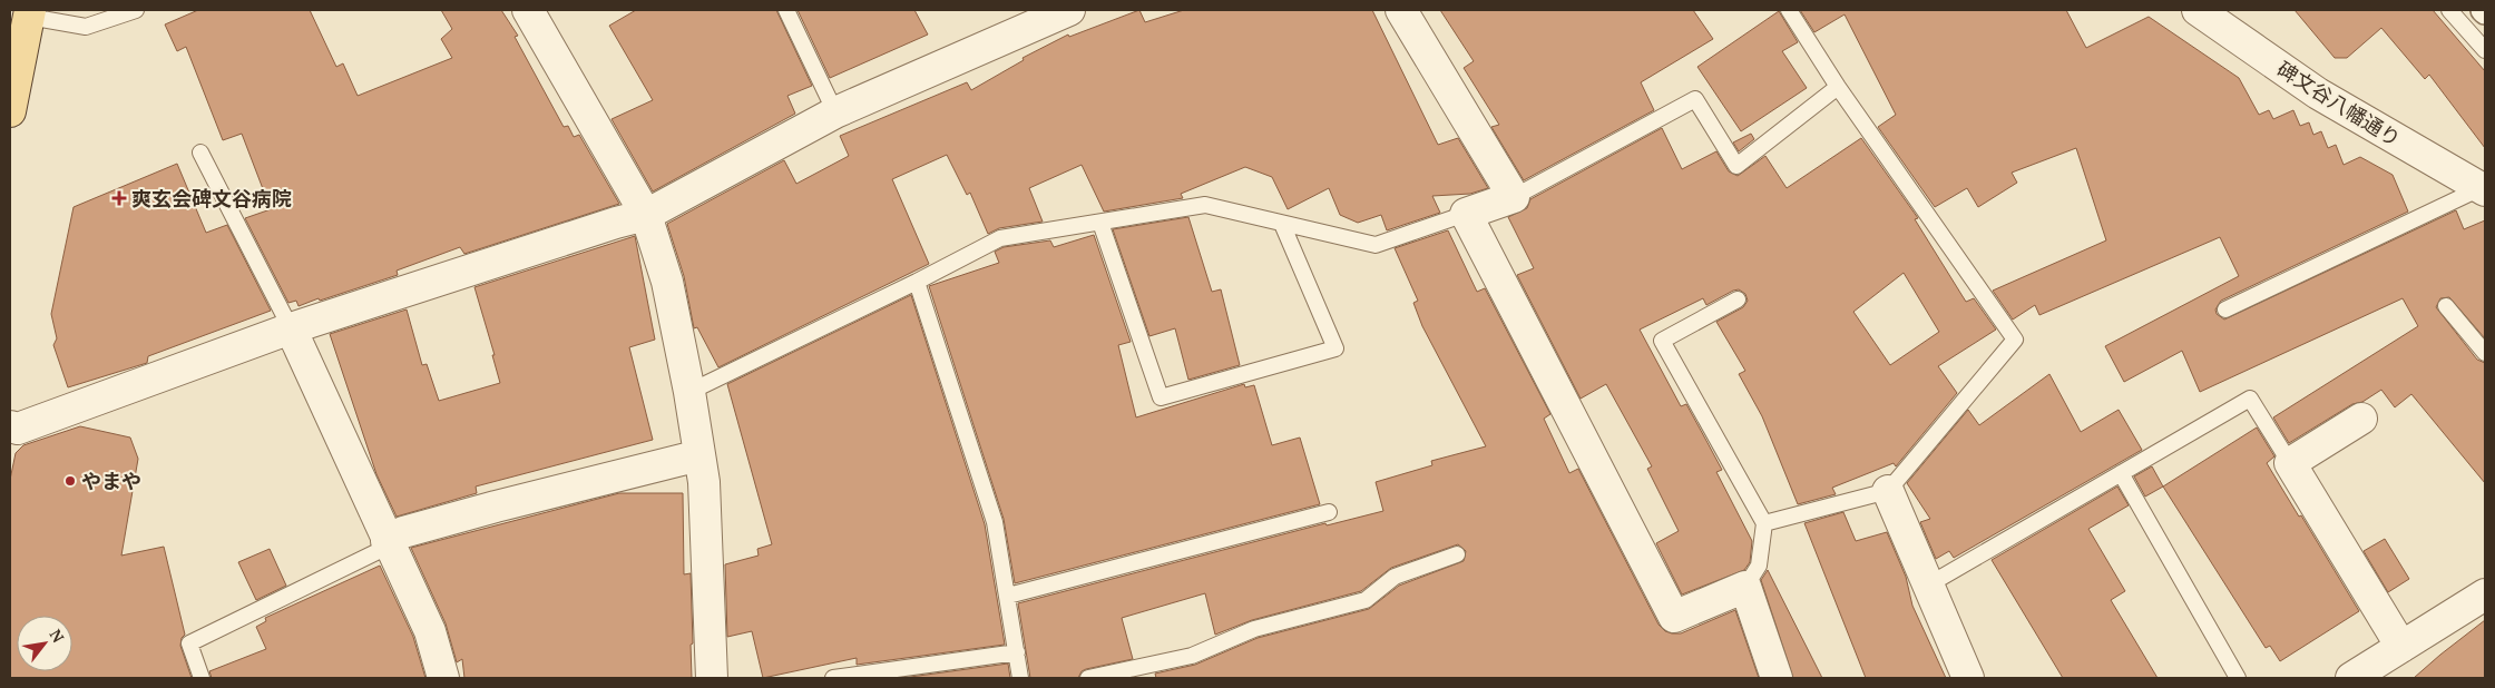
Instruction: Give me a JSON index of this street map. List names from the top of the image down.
{
  "streets": {
    "street": ["碑文谷八幡通り"]
  },
  "places": {
    "health": ["爽玄会碑文谷病院"],
    "other": ["やまや"]
  },
  "north": "top right"
}
